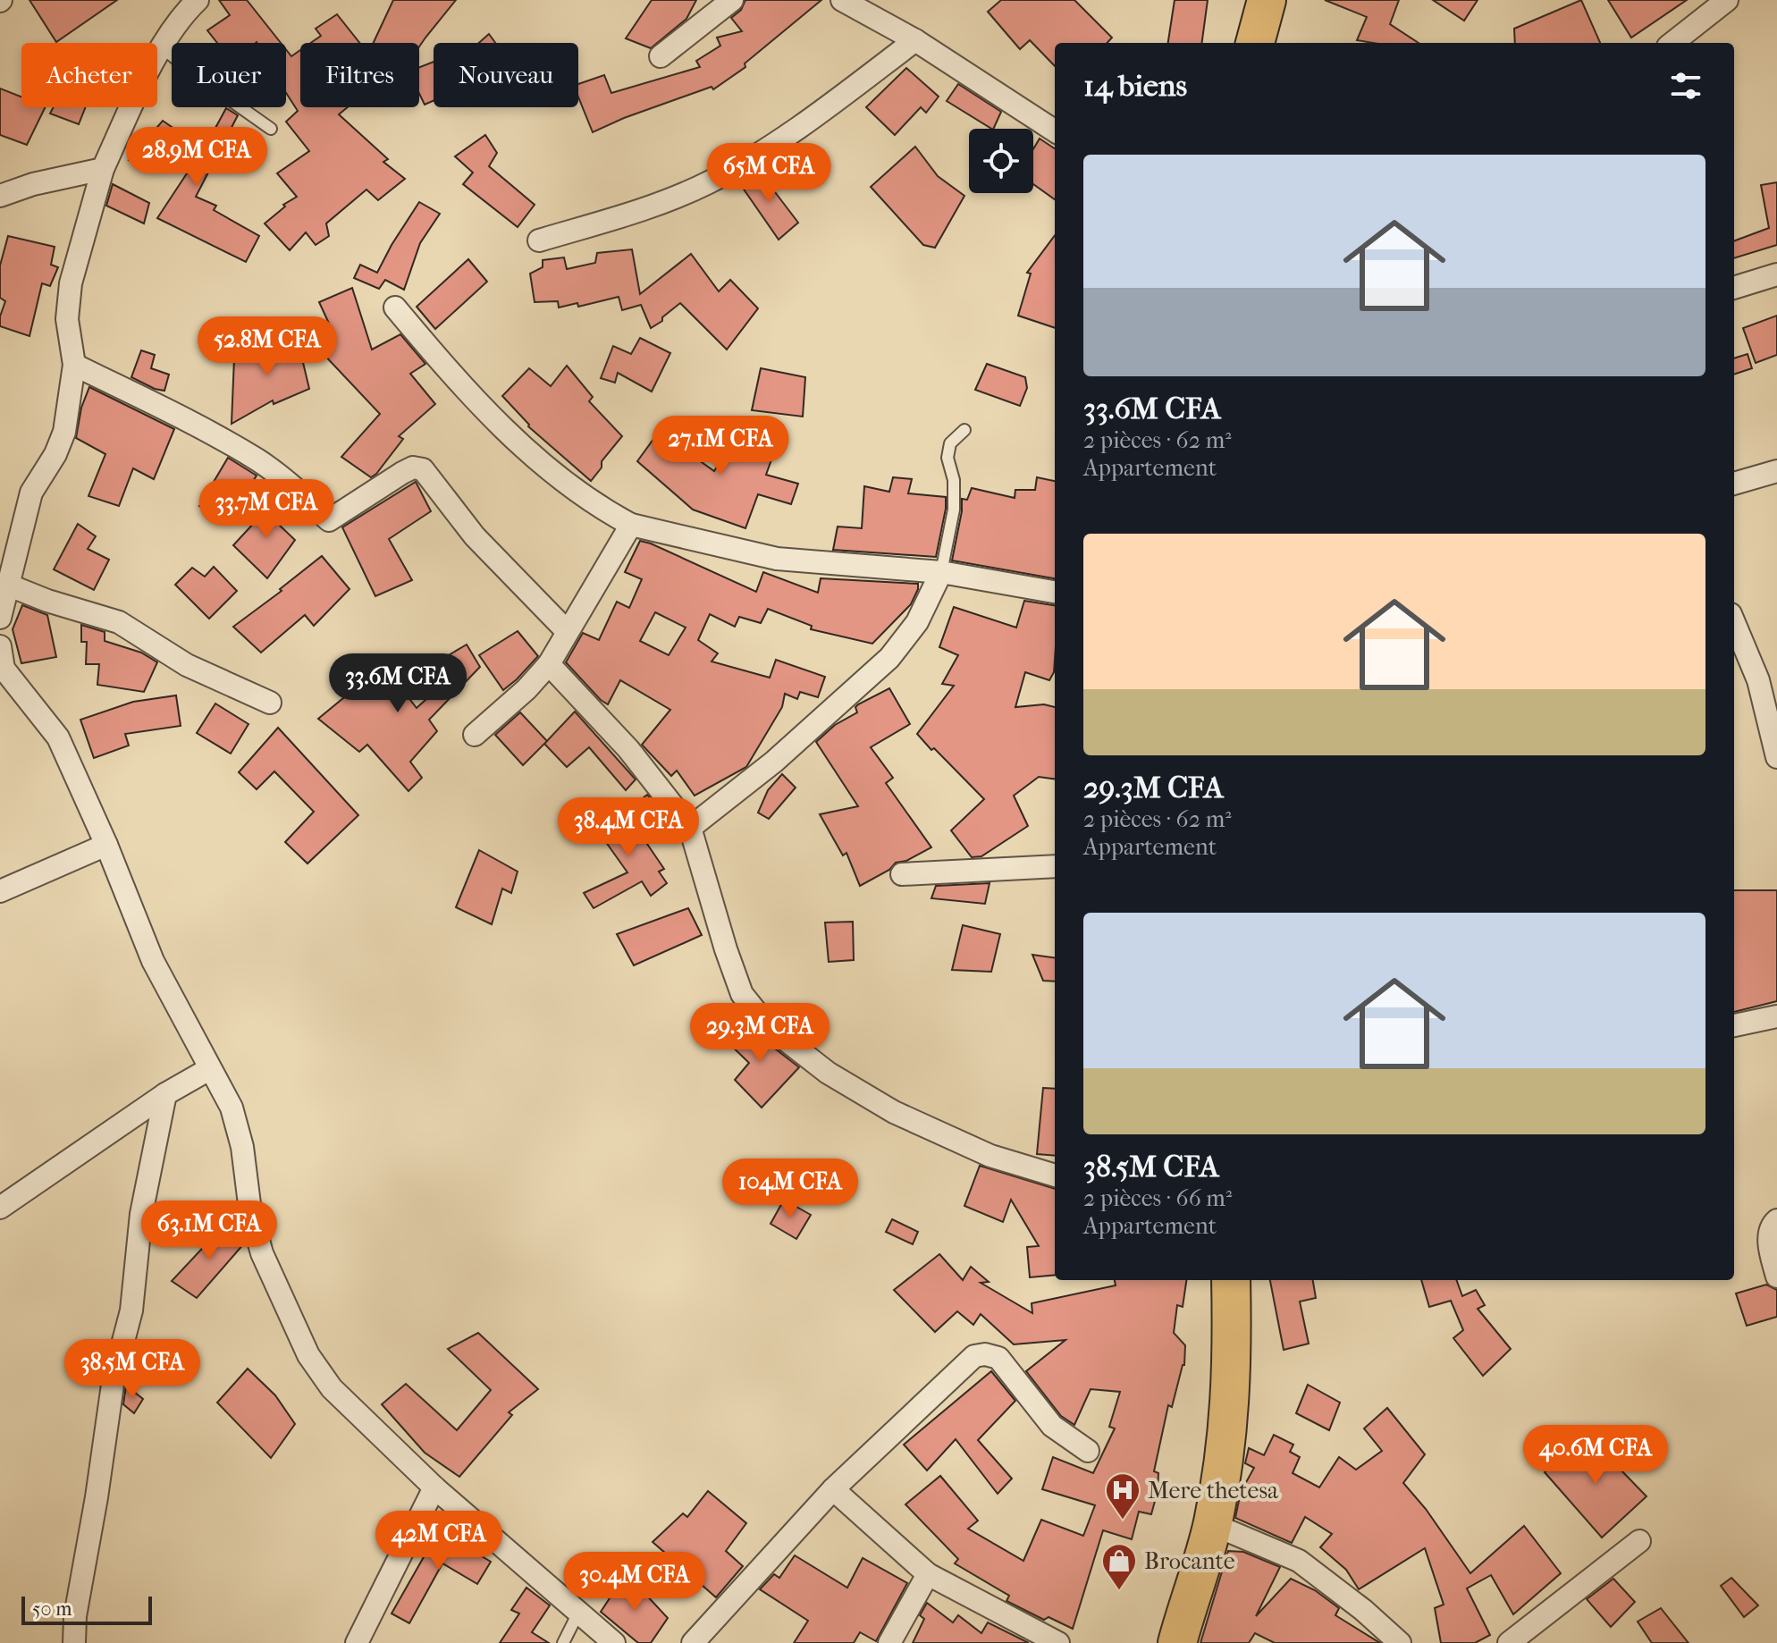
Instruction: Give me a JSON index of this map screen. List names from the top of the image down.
{
  "places": {
    "hospital": ["Mere thetesa"],
    "shop": ["Brocante"]
  },
  "scale_bar": "50 m",
  "page": {
    "chip": [
      "Acheter",
      "Louer",
      "Filtres",
      "Nouveau"
    ],
    "heading": "14 biens",
    "price": [
      "28.9M CFA",
      "65M CFA",
      "52.8M CFA",
      "27.1M CFA",
      "33.7M CFA",
      "33.6M CFA",
      "38.4M CFA",
      "29.3M CFA",
      "104M CFA",
      "63.1M CFA",
      "38.5M CFA",
      "40.6M CFA",
      "42M CFA",
      "30.4M CFA"
    ],
    "list": [
      {
        "name": "33.6M CFA",
        "note": "2 pièces · 62 m² · Appartement"
      },
      {
        "name": "29.3M CFA",
        "note": "2 pièces · 62 m² · Appartement"
      },
      {
        "name": "38.5M CFA",
        "note": "2 pièces · 66 m² · Appartement"
      }
    ],
    "scale": "50 m"
  }
}
